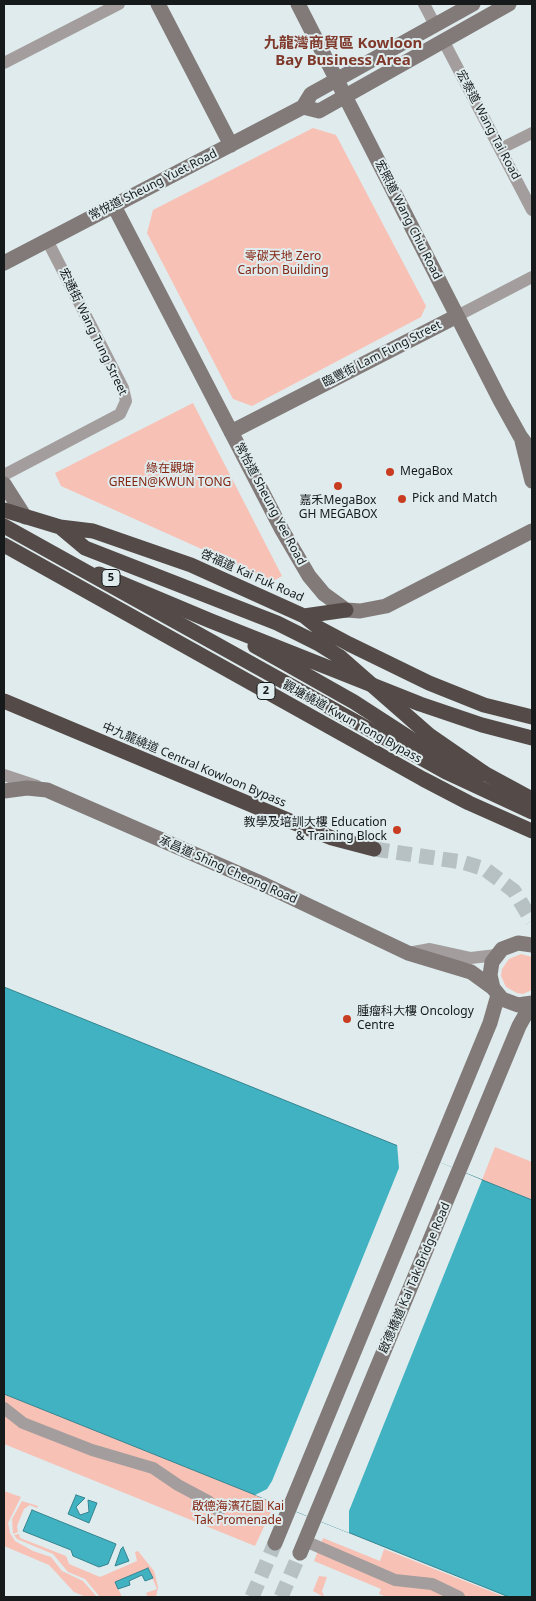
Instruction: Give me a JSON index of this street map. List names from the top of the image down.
{
  "streets": {
    "highway": [
      "啓福道 Kai Fuk Road",
      "5",
      "2",
      "觀塘繞道 Kwun Tong Bypass",
      "中九龍繞道 Central Kowloon Bypass"
    ],
    "main road": [
      "常悅道 Sheung Yuet Road",
      "宏照道 Wang Chiu Road",
      "臨豐街 Lam Fung Street",
      "常怡道 Sheung Yee Road",
      "承昌道 Shing Cheong Road",
      "啟德橋道 Kai Tak Bridge Road"
    ],
    "street": ["宏泰道 Wang Tai Road", "宏通街 Wang Tung Street"]
  },
  "crossings": [
    ["宏泰道 Wang Tai Road", "常悅道 Sheung Yuet Road"],
    ["常悅道 Sheung Yuet Road", "宏照道 Wang Chiu Road"],
    ["常悅道 Sheung Yuet Road", "宏通街 Wang Tung Street"],
    ["常悅道 Sheung Yuet Road", "常怡道 Sheung Yee Road"],
    ["宏照道 Wang Chiu Road", "臨豐街 Lam Fung Street"],
    ["臨豐街 Lam Fung Street", "常怡道 Sheung Yee Road"],
    ["5", "觀塘繞道 Kwun Tong Bypass"],
    ["承昌道 Shing Cheong Road", "啟德橋道 Kai Tak Bridge Road"]
  ],
  "districts": ["九龍灣商貿區 Kowloon Bay Business Area"],
  "parks": ["零碳天地 Zero Carbon Building", "綠在觀塘 GREEN@KWUN TONG", "啟德海濱花園 Kai Tak Promenade"],
  "places": [
    "MegaBox",
    "嘉禾MegaBox GH MEGABOX",
    "Pick and Match",
    "教學及培訓大樓 Education & Training Block",
    "腫瘤科大樓 Oncology Centre"
  ]
}
